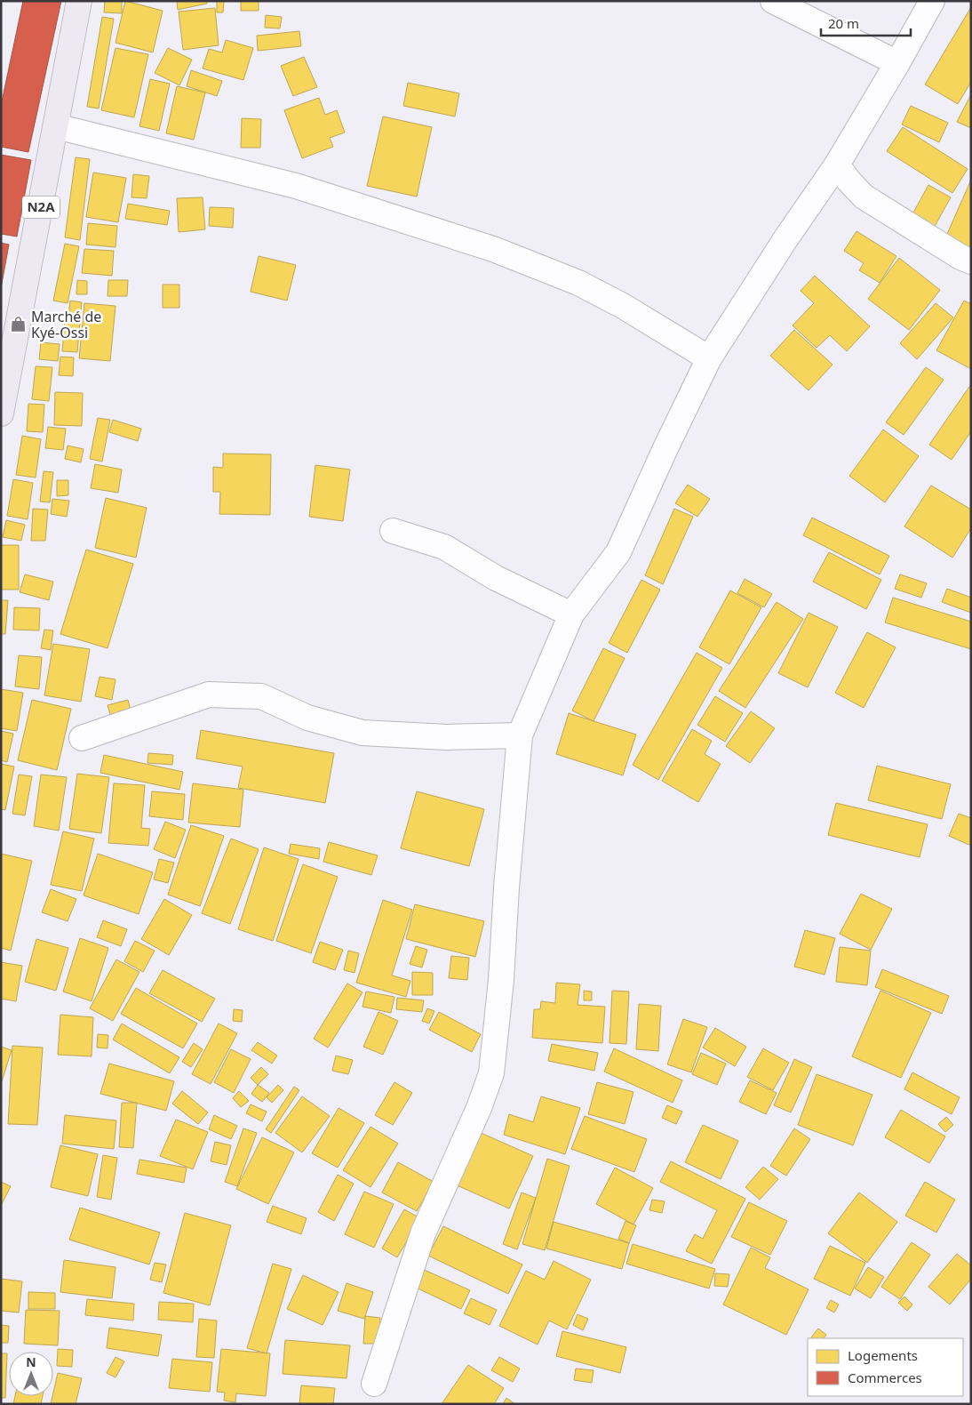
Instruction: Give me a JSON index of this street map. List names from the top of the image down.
{
  "streets": {
    "highway": ["N2A"]
  },
  "places": {
    "shop": ["Marché de Kyé-Ossi"]
  },
  "legend": ["Logements", "Commerces"],
  "scale_bar": "20 m",
  "north": "top"
}
